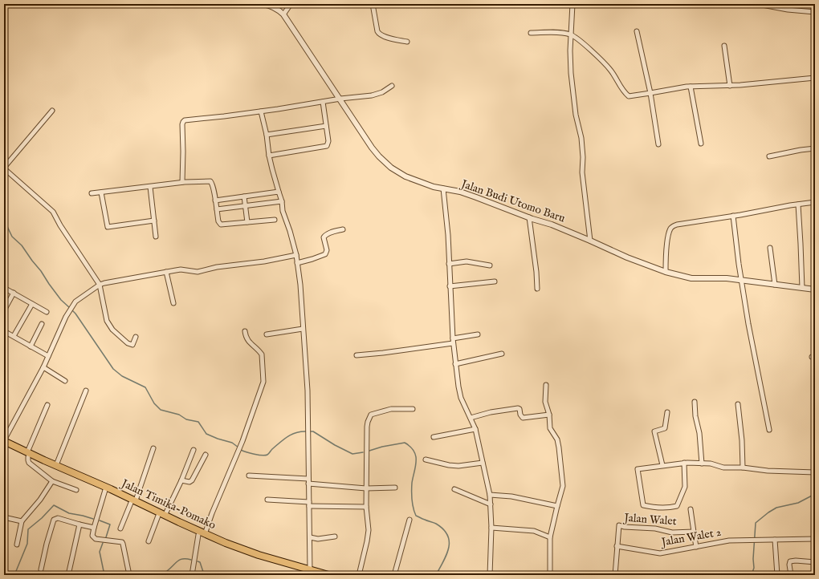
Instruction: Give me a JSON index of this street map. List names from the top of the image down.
{
  "streets": {
    "highway": ["Jalan Timika-Pomako"],
    "street": ["Jalan Budi Utomo Baru", "Jalan Walet", "Jalan Walet 2"]
  },
  "crossings": [
    ["Jalan Walet", "Jalan Walet 2"]
  ]
}
